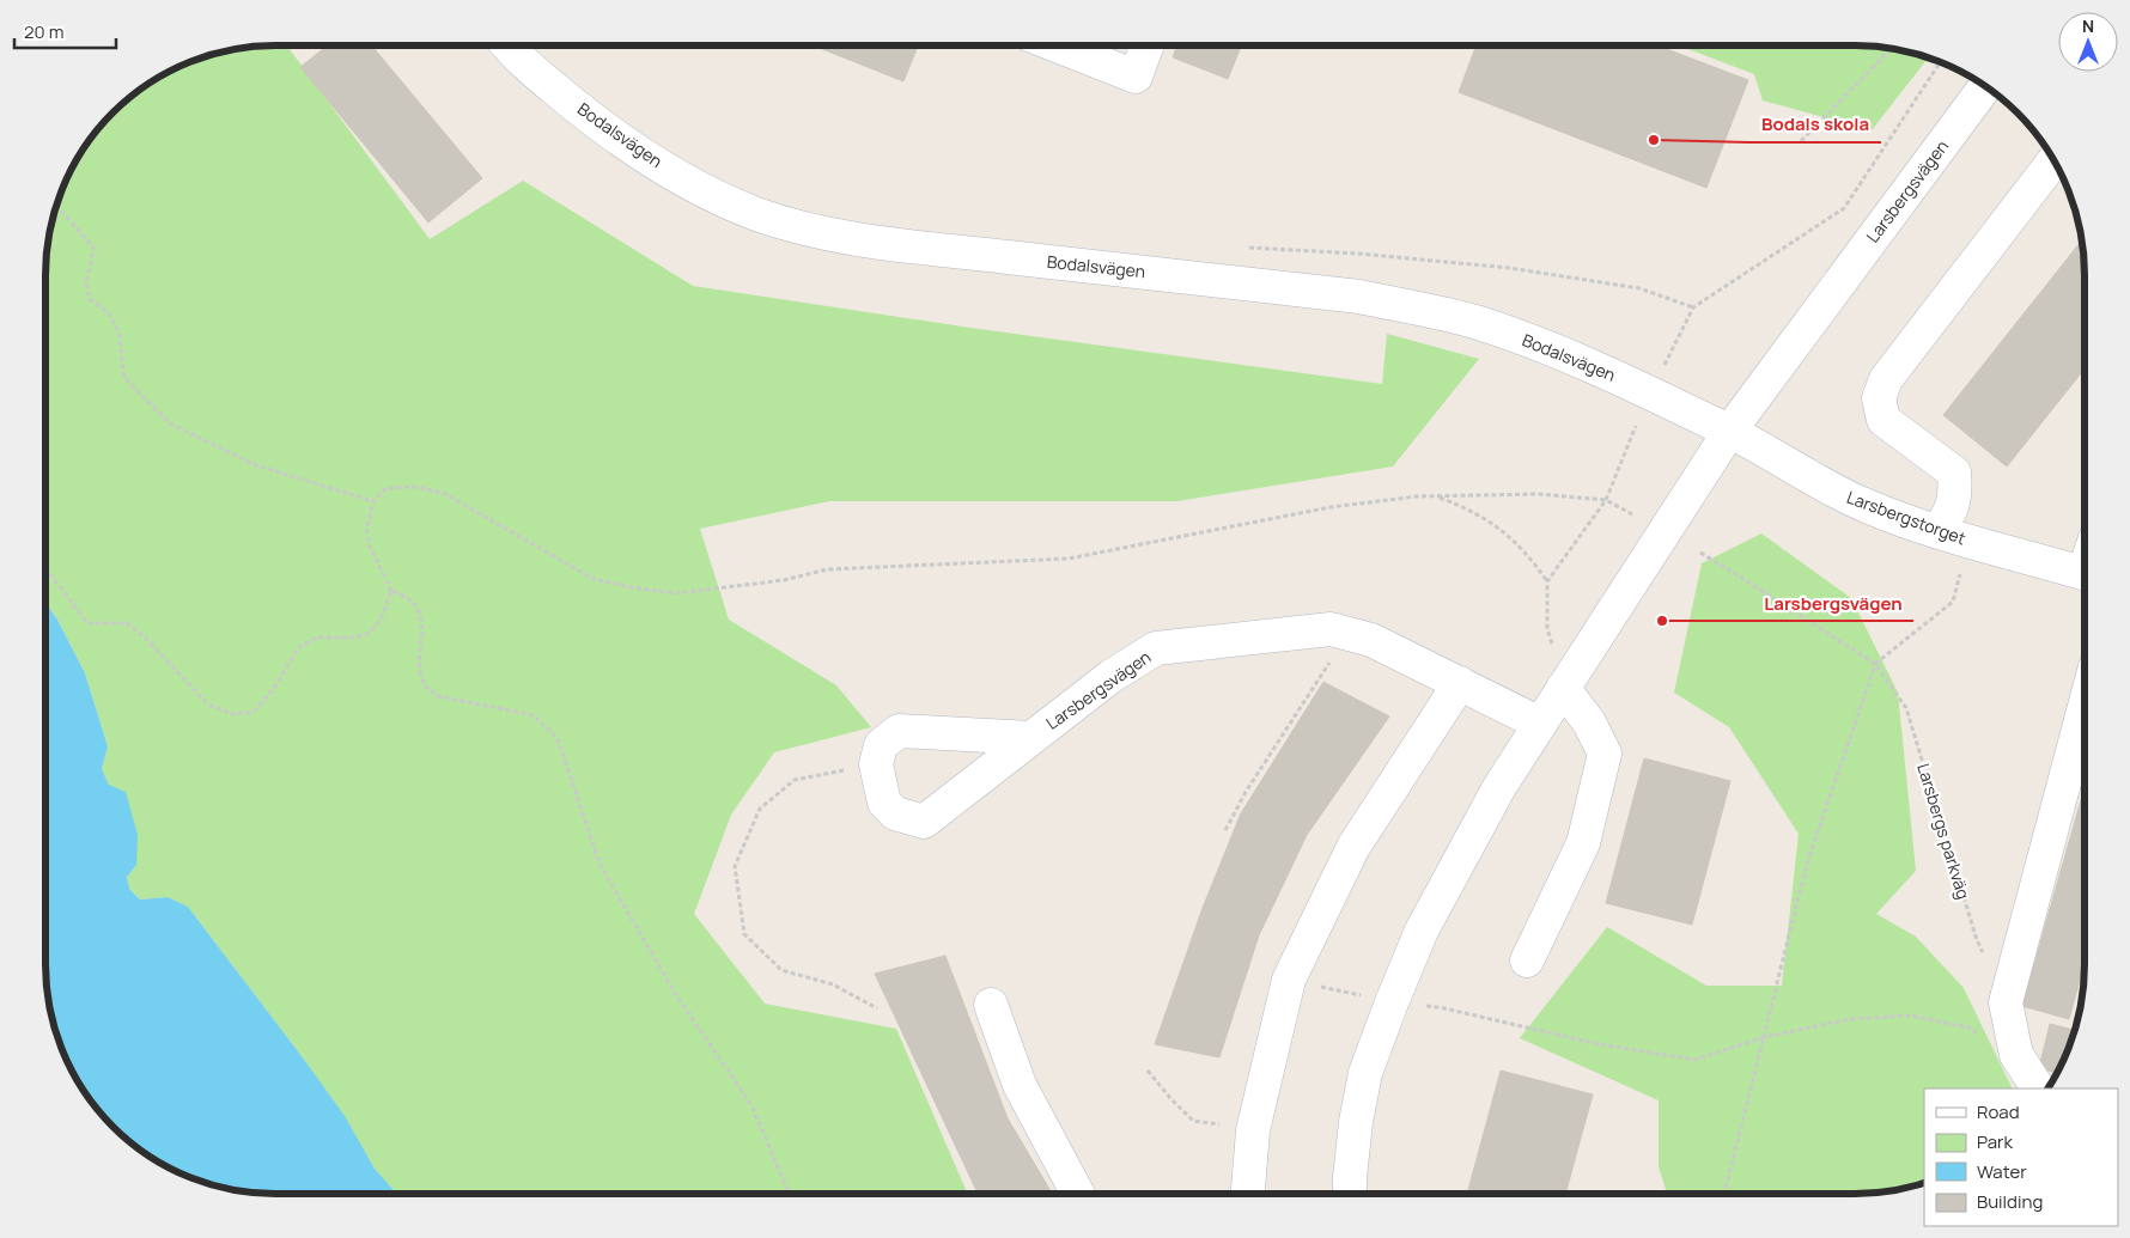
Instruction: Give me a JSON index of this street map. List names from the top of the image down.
{
  "streets": {
    "street": ["Bodalsvägen", "Larsbergsvägen", "Larsbergstorget"],
    "path": ["Larsbergs parkväg"]
  },
  "crossings": [
    ["Bodalsvägen", "Larsbergsvägen"],
    ["Bodalsvägen", "Larsbergstorget"],
    ["Larsbergsvägen", "Larsbergstorget"]
  ],
  "places": ["Bodals skola", "Larsbergsvägen"],
  "legend": [
    "Road",
    "Park",
    "Water",
    "Building"
  ],
  "scale_bar": "20 m",
  "north": "top"
}
